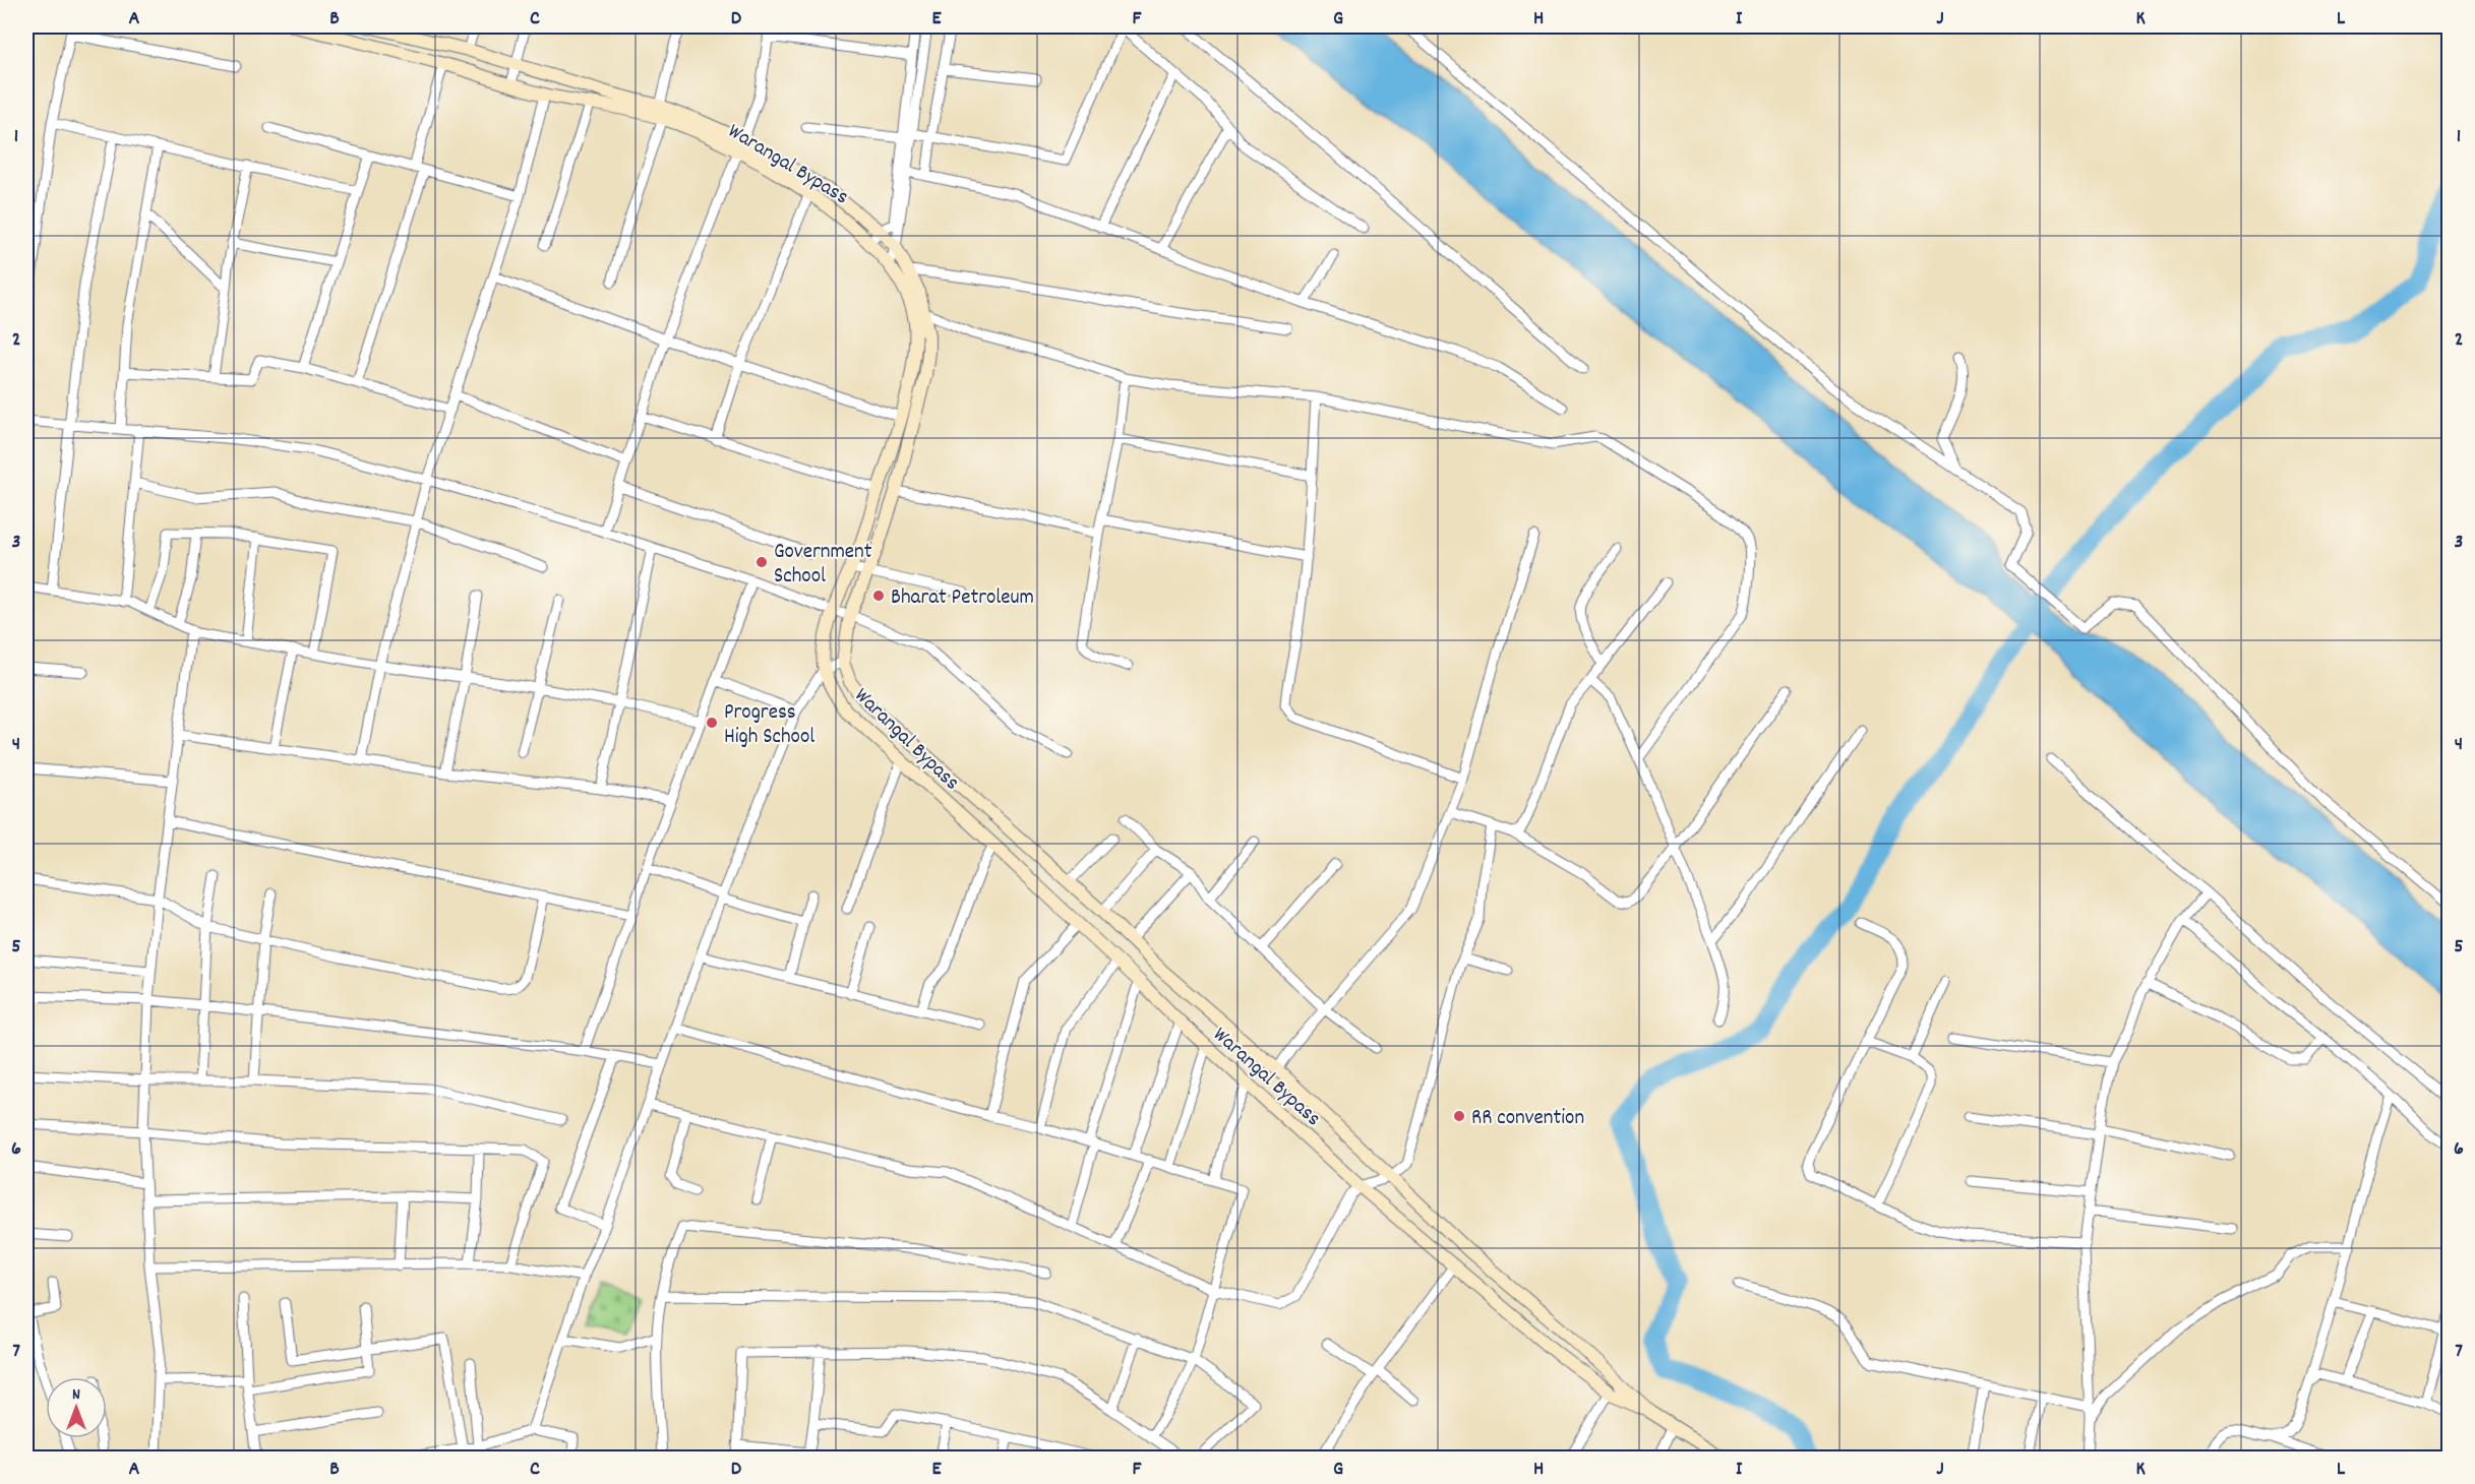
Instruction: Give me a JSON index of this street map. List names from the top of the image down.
{
  "streets": {
    "main road": ["Warangal Bypass"]
  },
  "places": [
    "Government School",
    "Bharat Petroleum",
    "Progress High School",
    "RR convention"
  ],
  "north": "top",
  "grid": {
    "columns": [
      "A",
      "B",
      "C",
      "D",
      "E",
      "F",
      "G",
      "H",
      "I",
      "J",
      "K",
      "L"
    ],
    "rows": [
      "1",
      "2",
      "3",
      "4",
      "5",
      "6",
      "7"
    ]
  }
}
